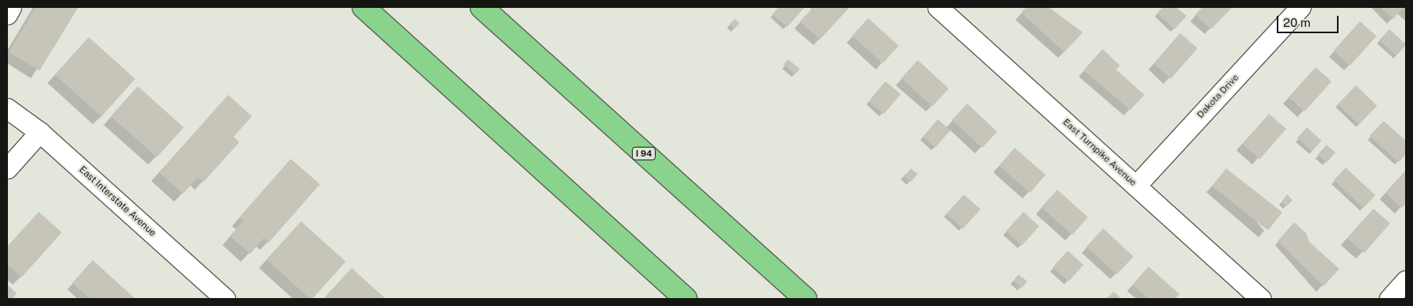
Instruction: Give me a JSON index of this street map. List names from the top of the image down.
{
  "streets": {
    "highway": ["I 94"],
    "street": ["Dakota Drive", "East Turnpike Avenue", "East Interstate Avenue"]
  },
  "crossings": [
    ["Dakota Drive", "East Turnpike Avenue"]
  ],
  "scale_bar": "20 m"
}
